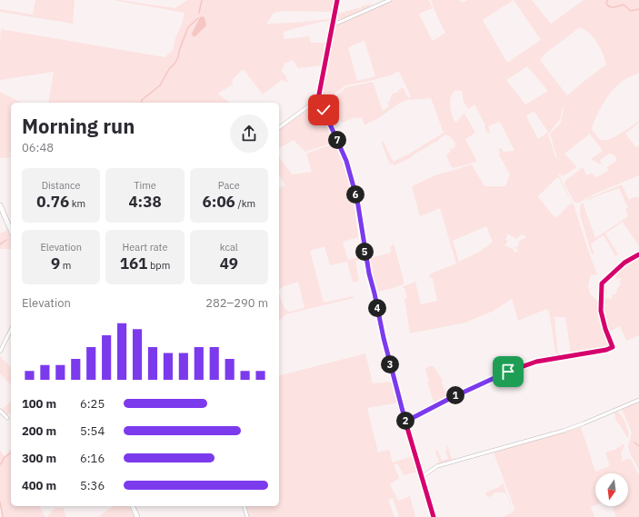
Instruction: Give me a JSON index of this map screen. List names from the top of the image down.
{
  "north": "bottom",
  "page": {
    "heading": ["Morning run", "06:48"],
    "pins": [
      "7",
      "6",
      "5",
      "4",
      "3",
      "1",
      "2"
    ],
    "stats": [
      ["Distance", "0.76 km"],
      ["Time", "4:38"],
      ["Pace", "6:06 /km"],
      ["Elevation", "9 m"],
      ["Heart rate", "161 bpm"],
      ["kcal", "49"]
    ],
    "chart": ["Elevation", "282–290 m"],
    "list": [
      {
        "name": "100 m",
        "note": "6:25"
      },
      {
        "name": "200 m",
        "note": "5:54"
      },
      {
        "name": "300 m",
        "note": "6:16"
      },
      {
        "name": "400 m",
        "note": "5:36"
      }
    ]
  }
}
